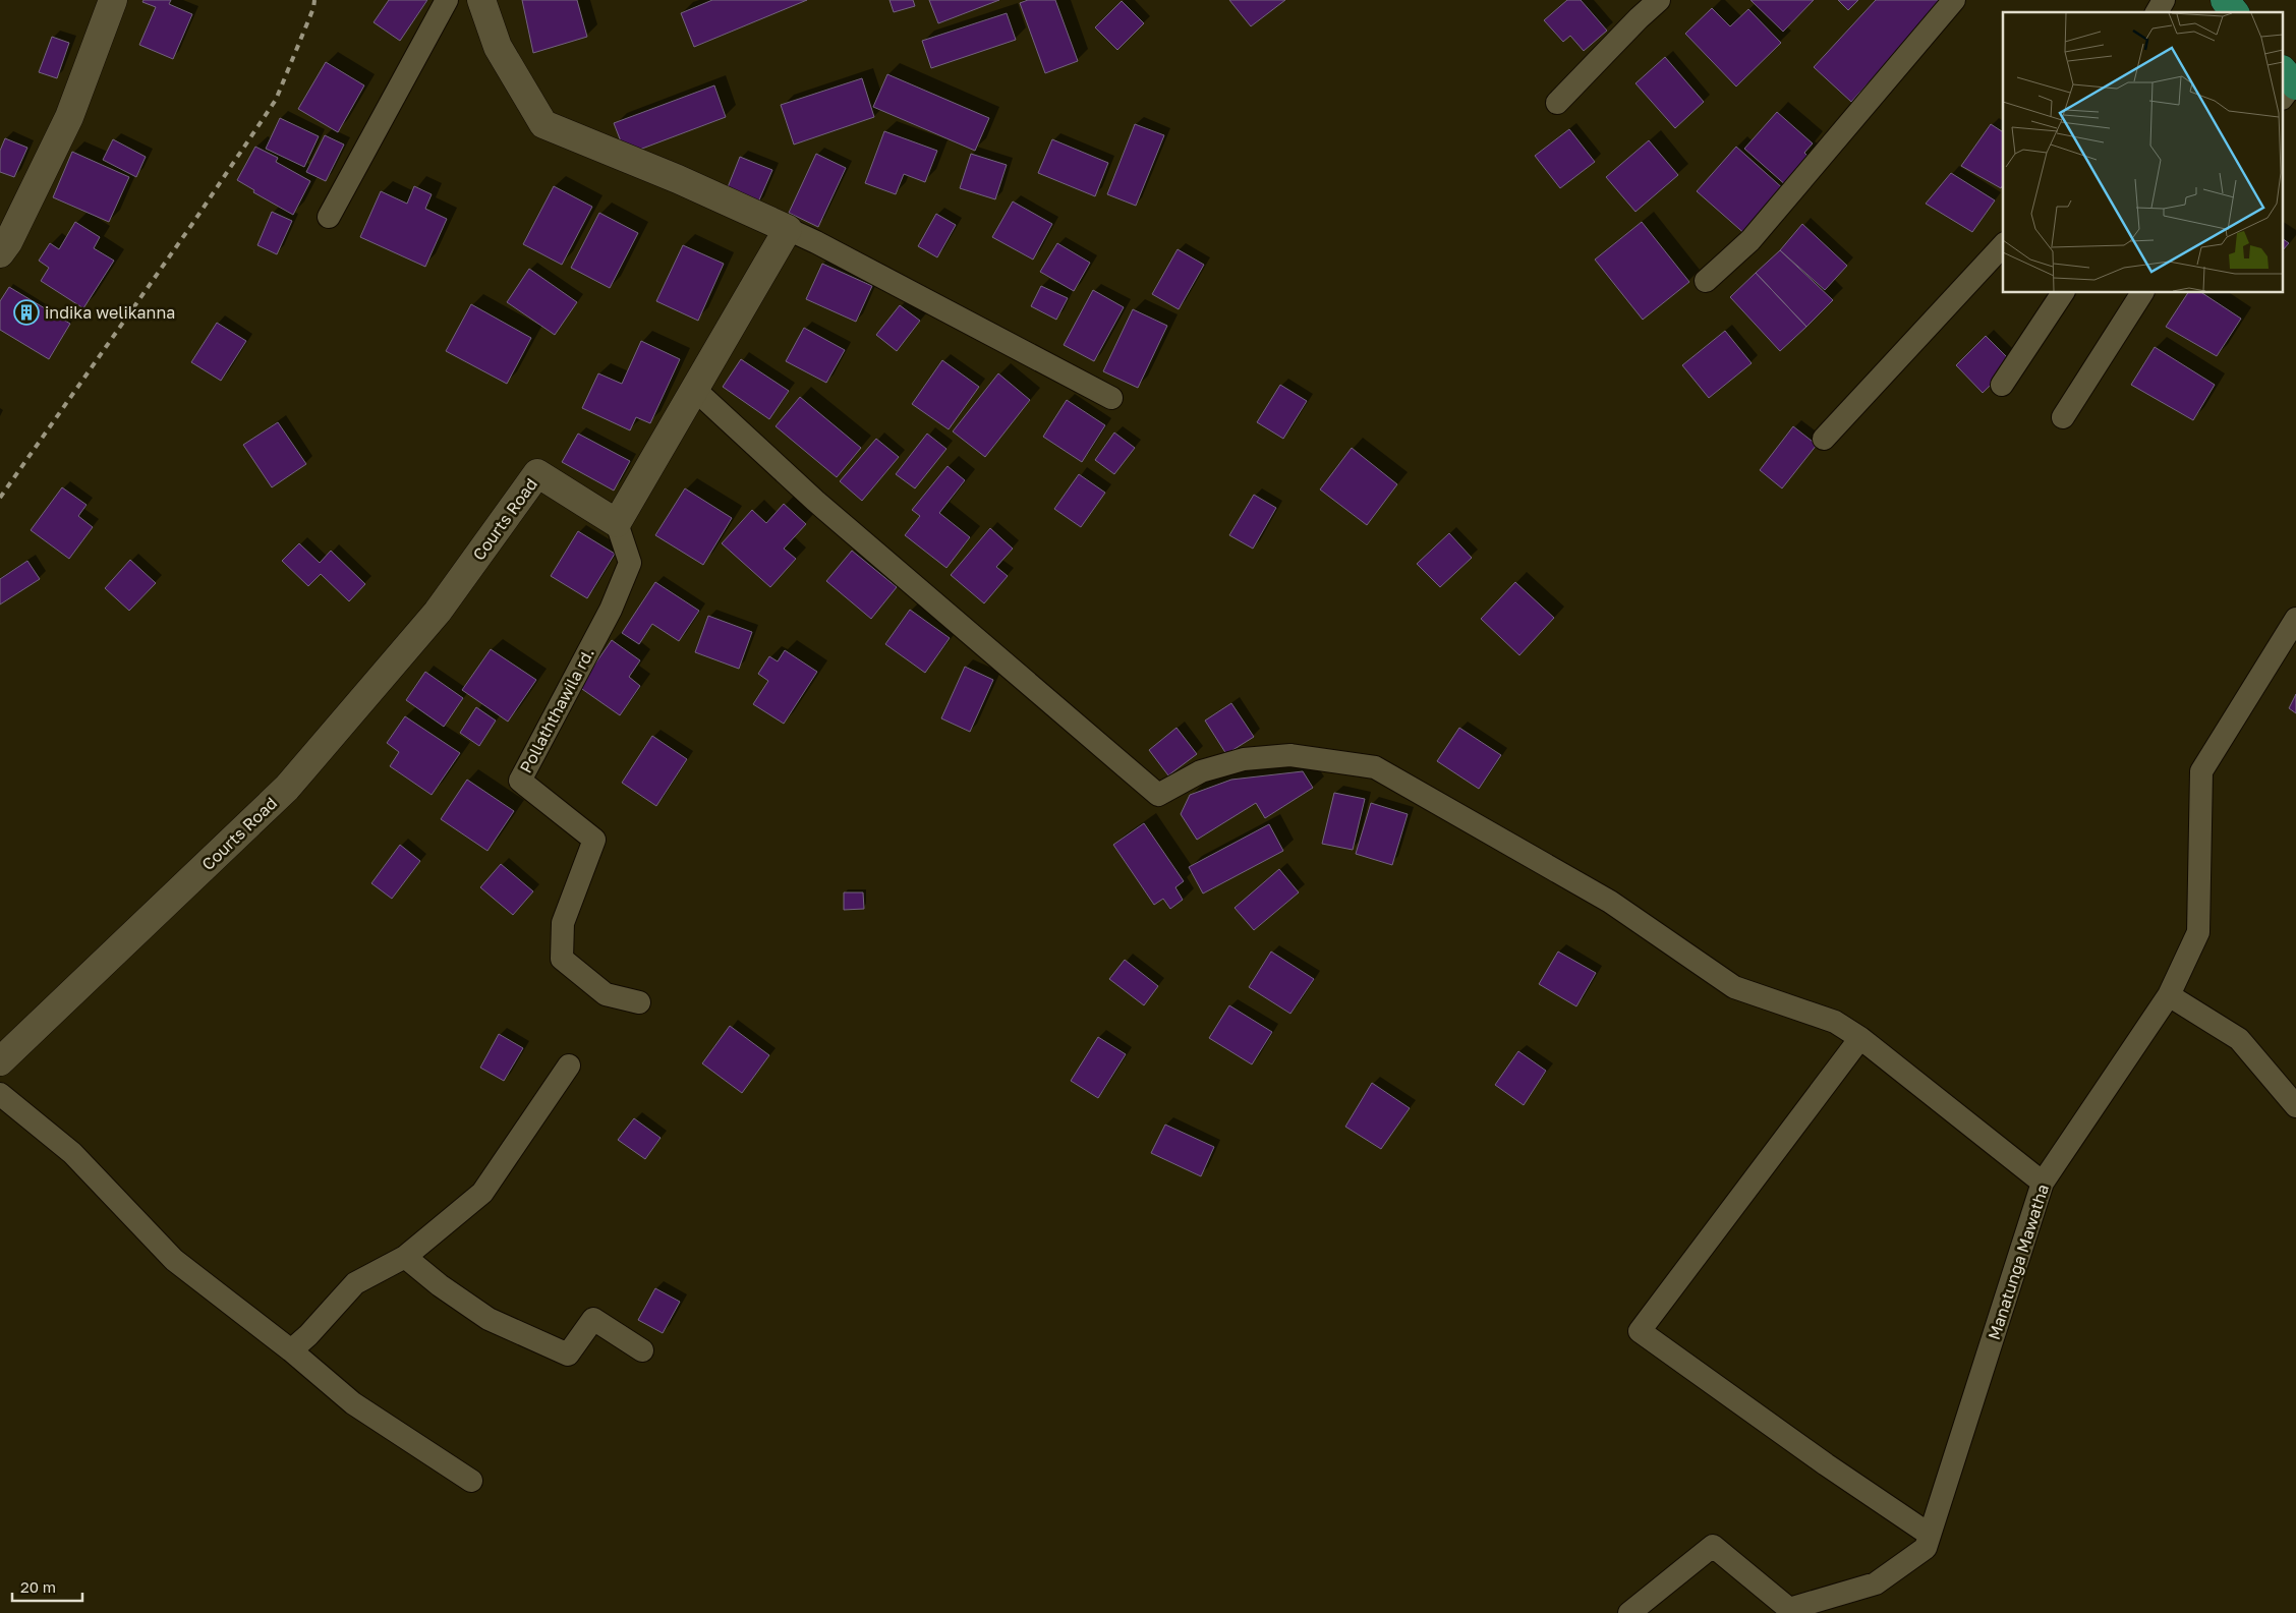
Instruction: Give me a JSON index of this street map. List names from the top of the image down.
{
  "streets": {
    "street": ["Courts Road", "Pollaththawila rd.", "Manatunga Mawatha"]
  },
  "crossings": [
    ["Courts Road", "Pollaththawila rd."]
  ],
  "places": {
    "building": ["indika welikanna"]
  },
  "scale_bar": "20 m"
}
